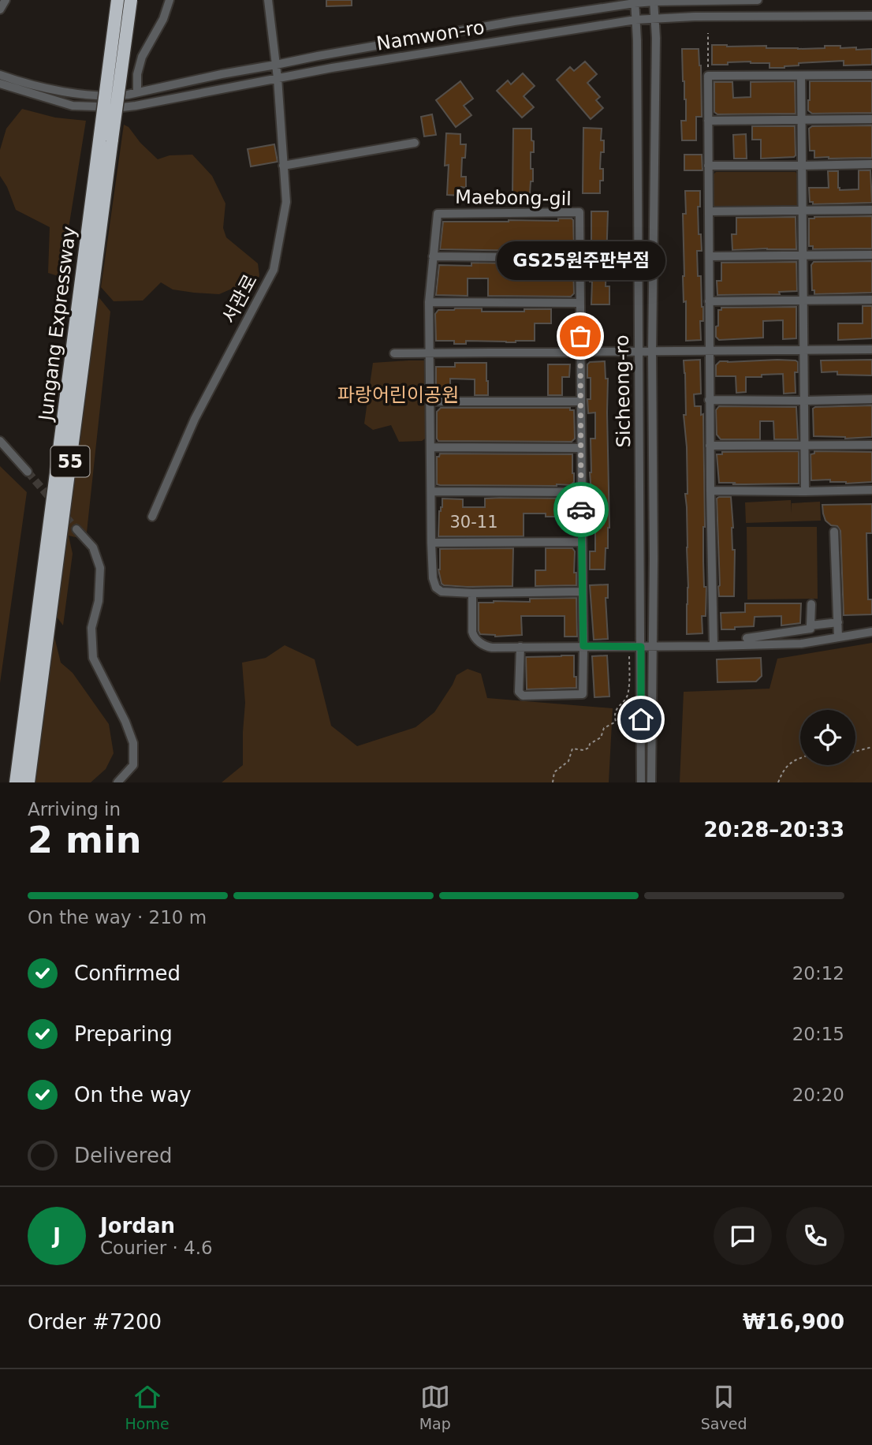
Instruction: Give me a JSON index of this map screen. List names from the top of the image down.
{
  "streets": {
    "highway": ["Jungang Expressway", "55"],
    "street": [
      "Namwon-ro",
      "Maebong-gil",
      "서관로",
      "Sicheong-ro"
    ]
  },
  "crossings": [
    ["Namwon-ro", "서관로"],
    ["Namwon-ro", "Sicheong-ro"]
  ],
  "parks": ["파랑어린이공원"],
  "places": ["GS25원주판부점"],
  "house_numbers": ["30-11"],
  "page": {
    "bubble": "GS25원주판부점",
    "heading": ["2 min", "Arriving in", "20:28–20:33"],
    "panel": [
      "Jordan",
      "Courier · 4.6",
      "Order #7200",
      "₩16,900"
    ],
    "bar": "On the way · 210 m",
    "list": [
      ["Confirmed", "20:12"],
      ["Preparing", "20:15"],
      ["On the way", "20:20"],
      "Delivered"
    ],
    "round": "J",
    "tabs": ["Home", "Map", "Saved"]
  }
}
